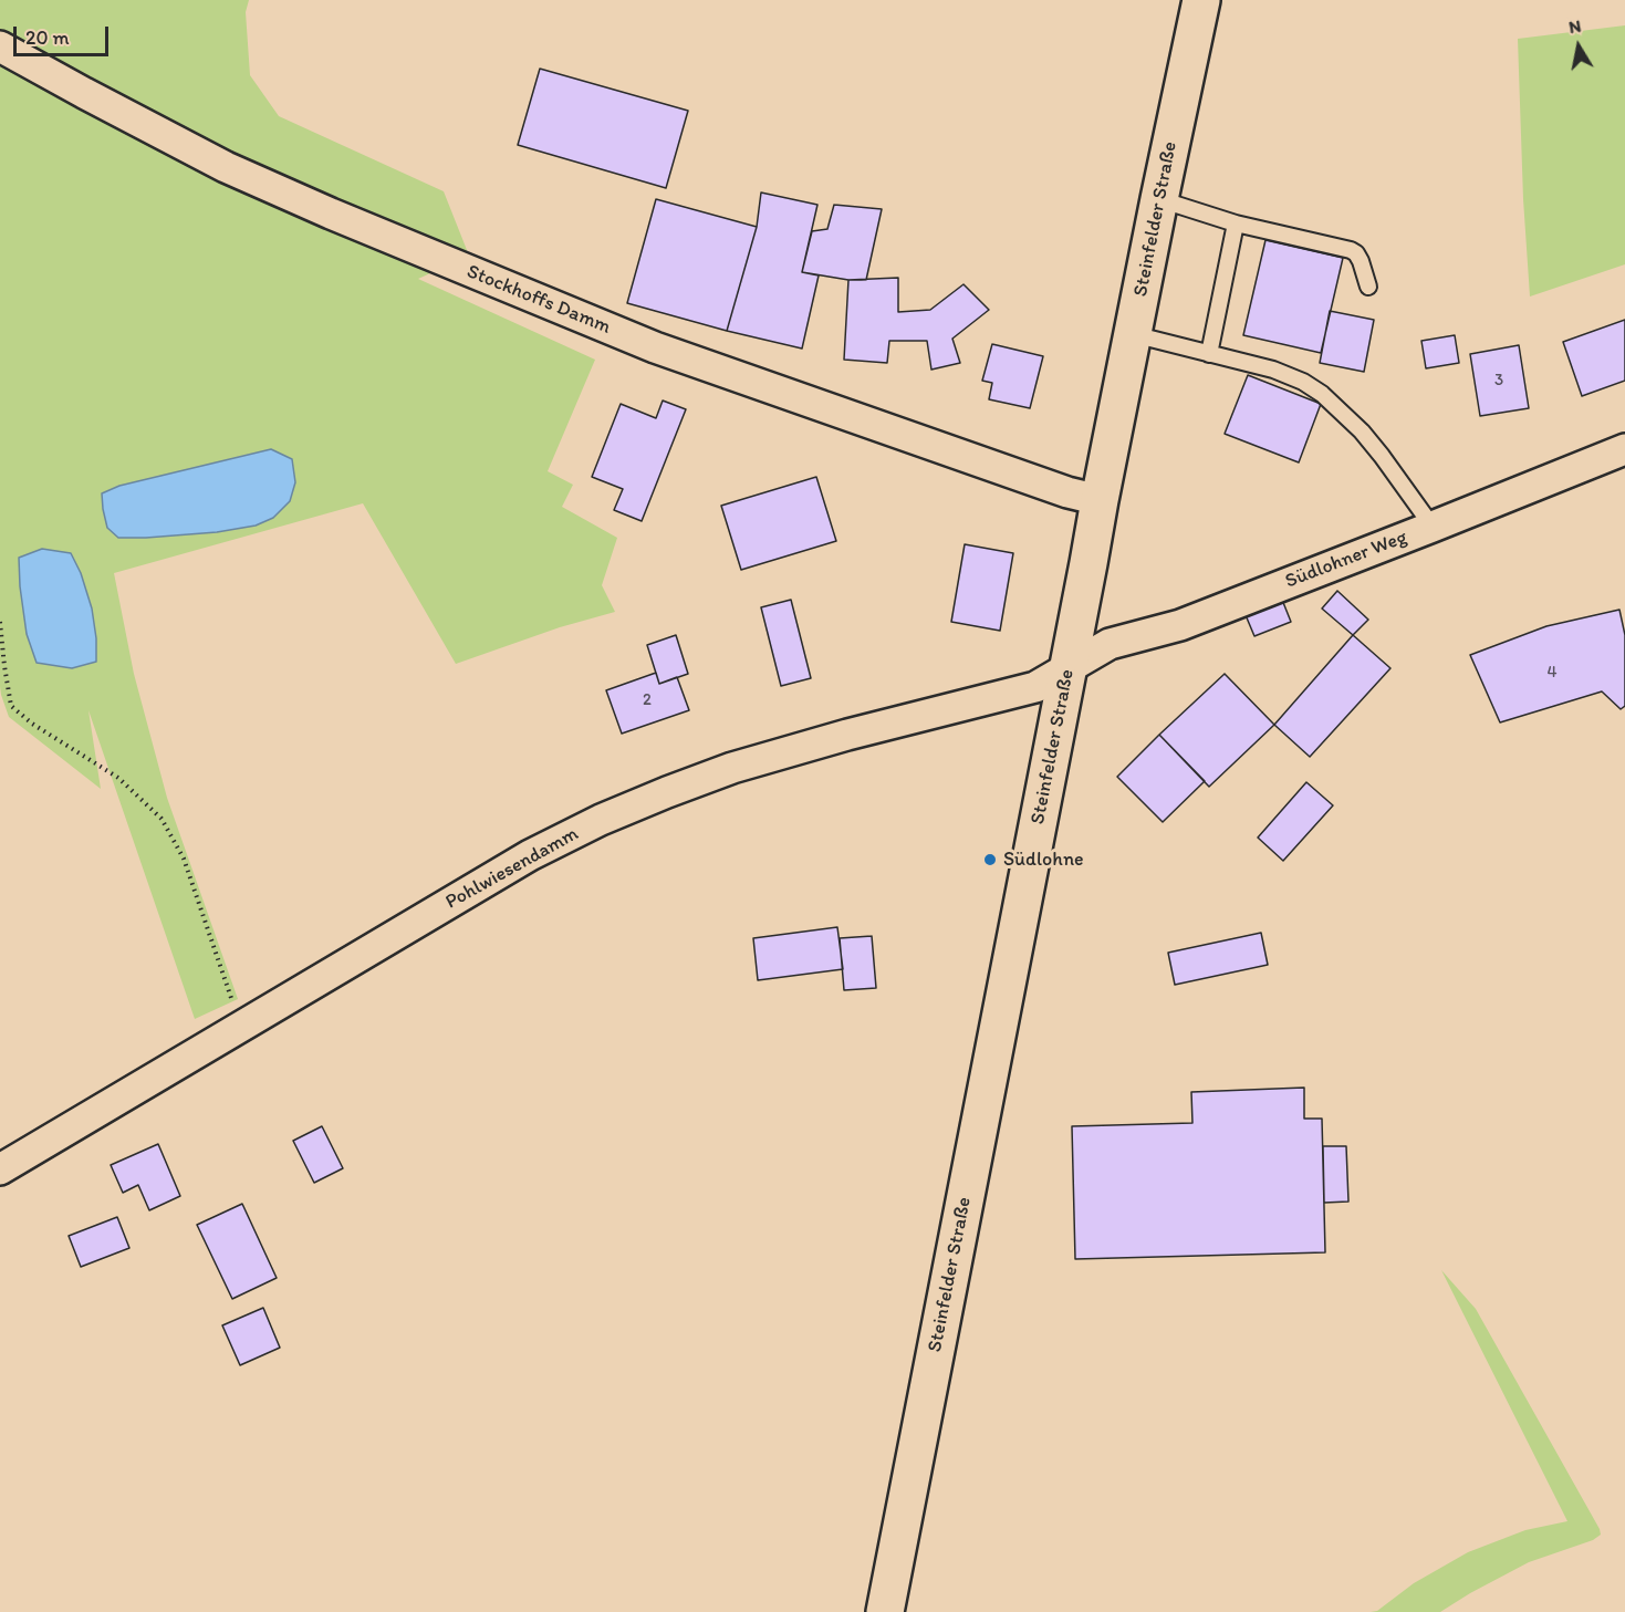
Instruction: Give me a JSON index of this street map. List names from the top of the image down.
{
  "streets": {
    "main road": ["Steinfelder Straße"],
    "street": ["Stockhoffs Damm", "Südlohner Weg", "Pohlwiesendamm"]
  },
  "crossings": [
    ["Steinfelder Straße", "Stockhoffs Damm"],
    ["Steinfelder Straße", "Südlohner Weg"],
    ["Steinfelder Straße", "Pohlwiesendamm"],
    ["Südlohner Weg", "Pohlwiesendamm"]
  ],
  "places": ["Südlohne"],
  "house_numbers": ["3", "4", "2"],
  "scale_bar": "20 m",
  "north": "top"
}
